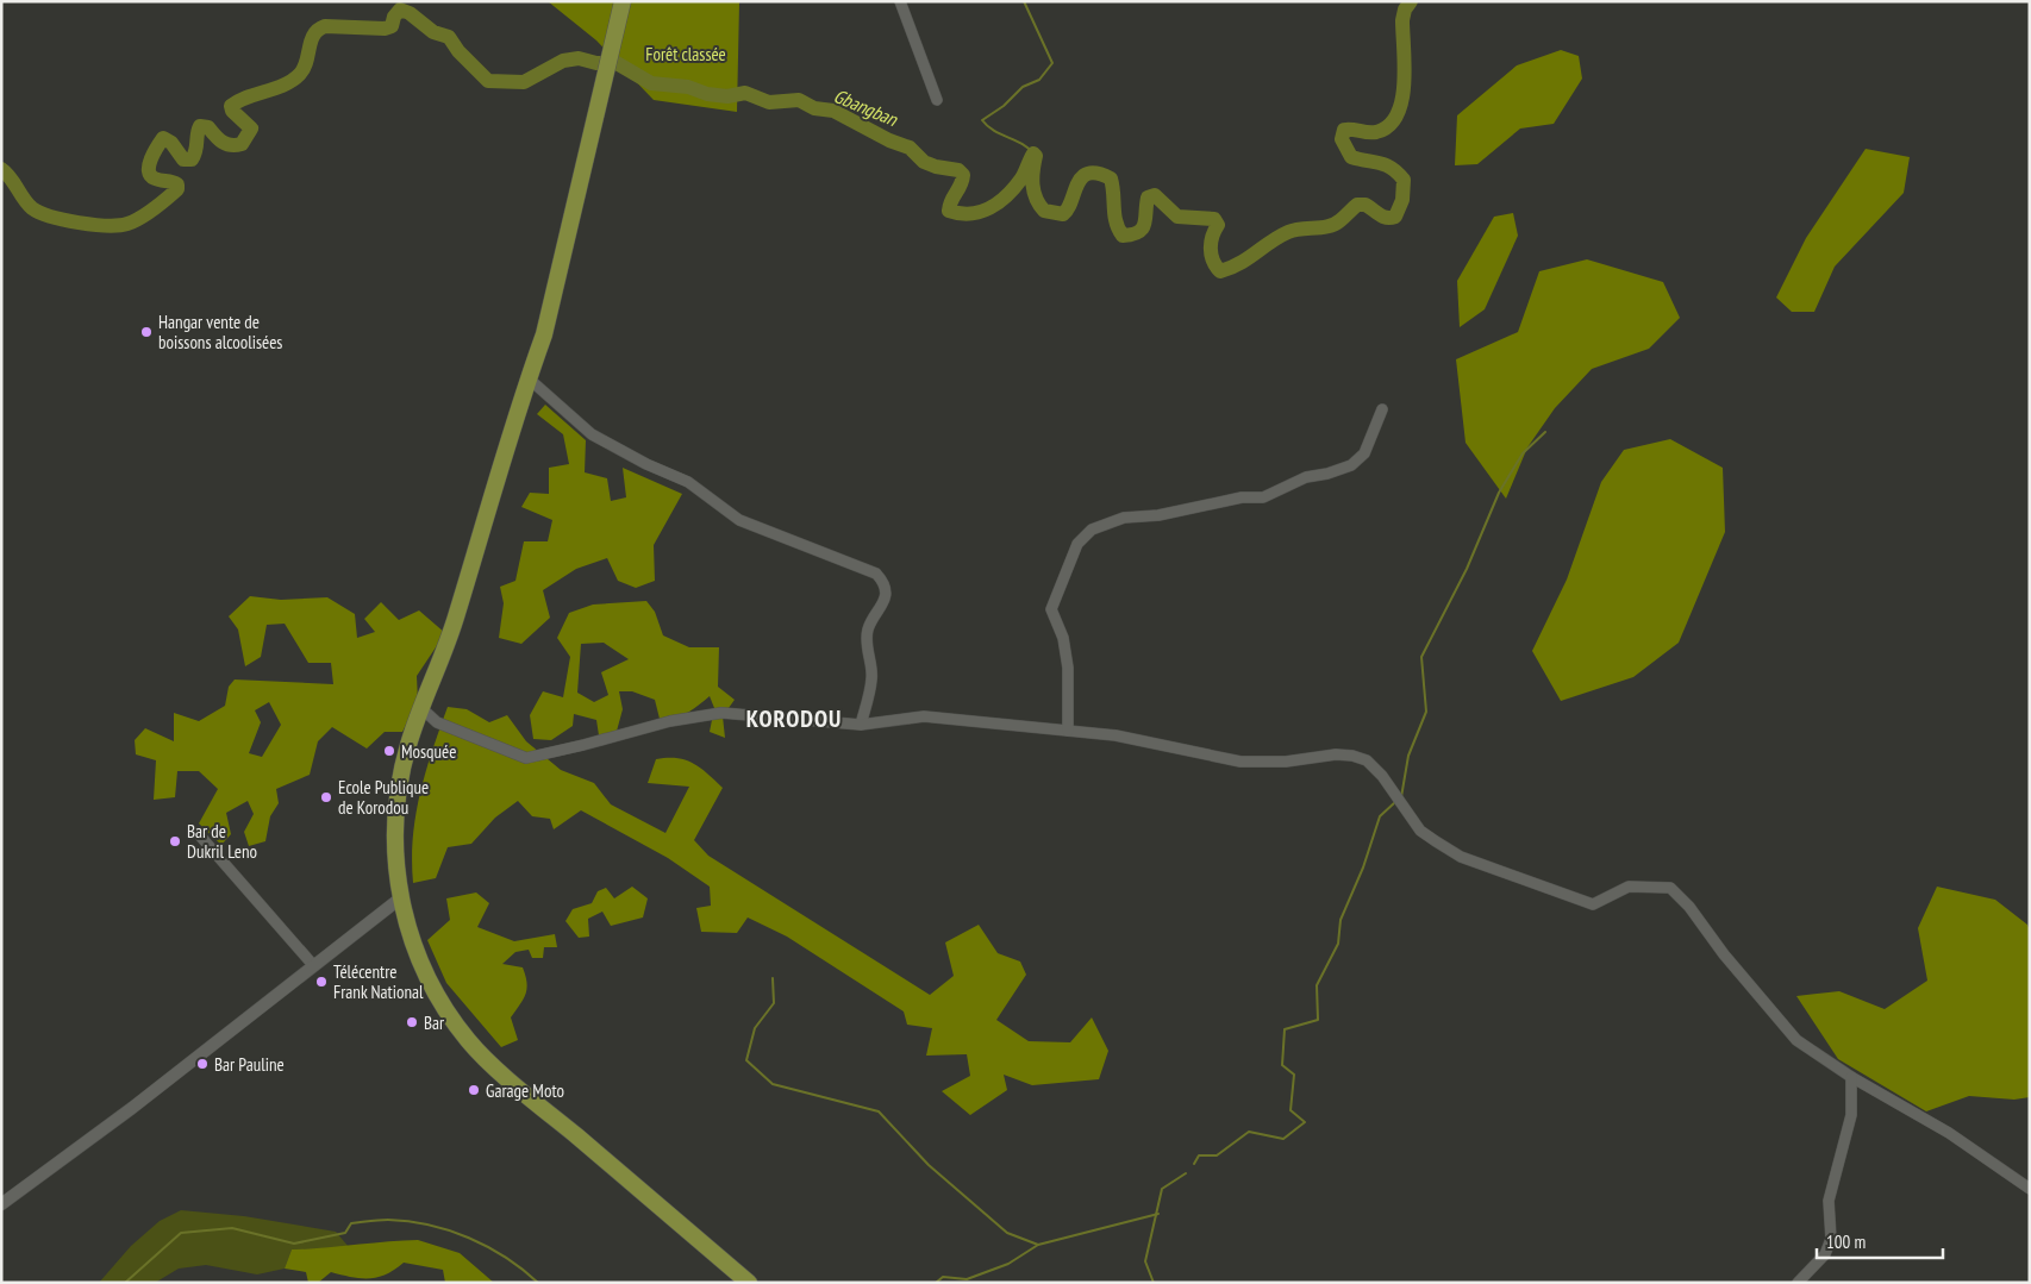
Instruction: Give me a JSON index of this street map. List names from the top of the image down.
{
  "districts": ["KORODOU"],
  "water": ["Gbangban"],
  "parks": ["Forêt classée"],
  "places": [
    "Hangar vente de boissons alcoolisées",
    "Mosquée",
    "Ecole Publique de Korodou",
    "Bar de Dukril Leno",
    "Télécentre Frank National",
    "Bar",
    "Bar Pauline",
    "Garage Moto"
  ],
  "scale_bar": "100 m"
}
